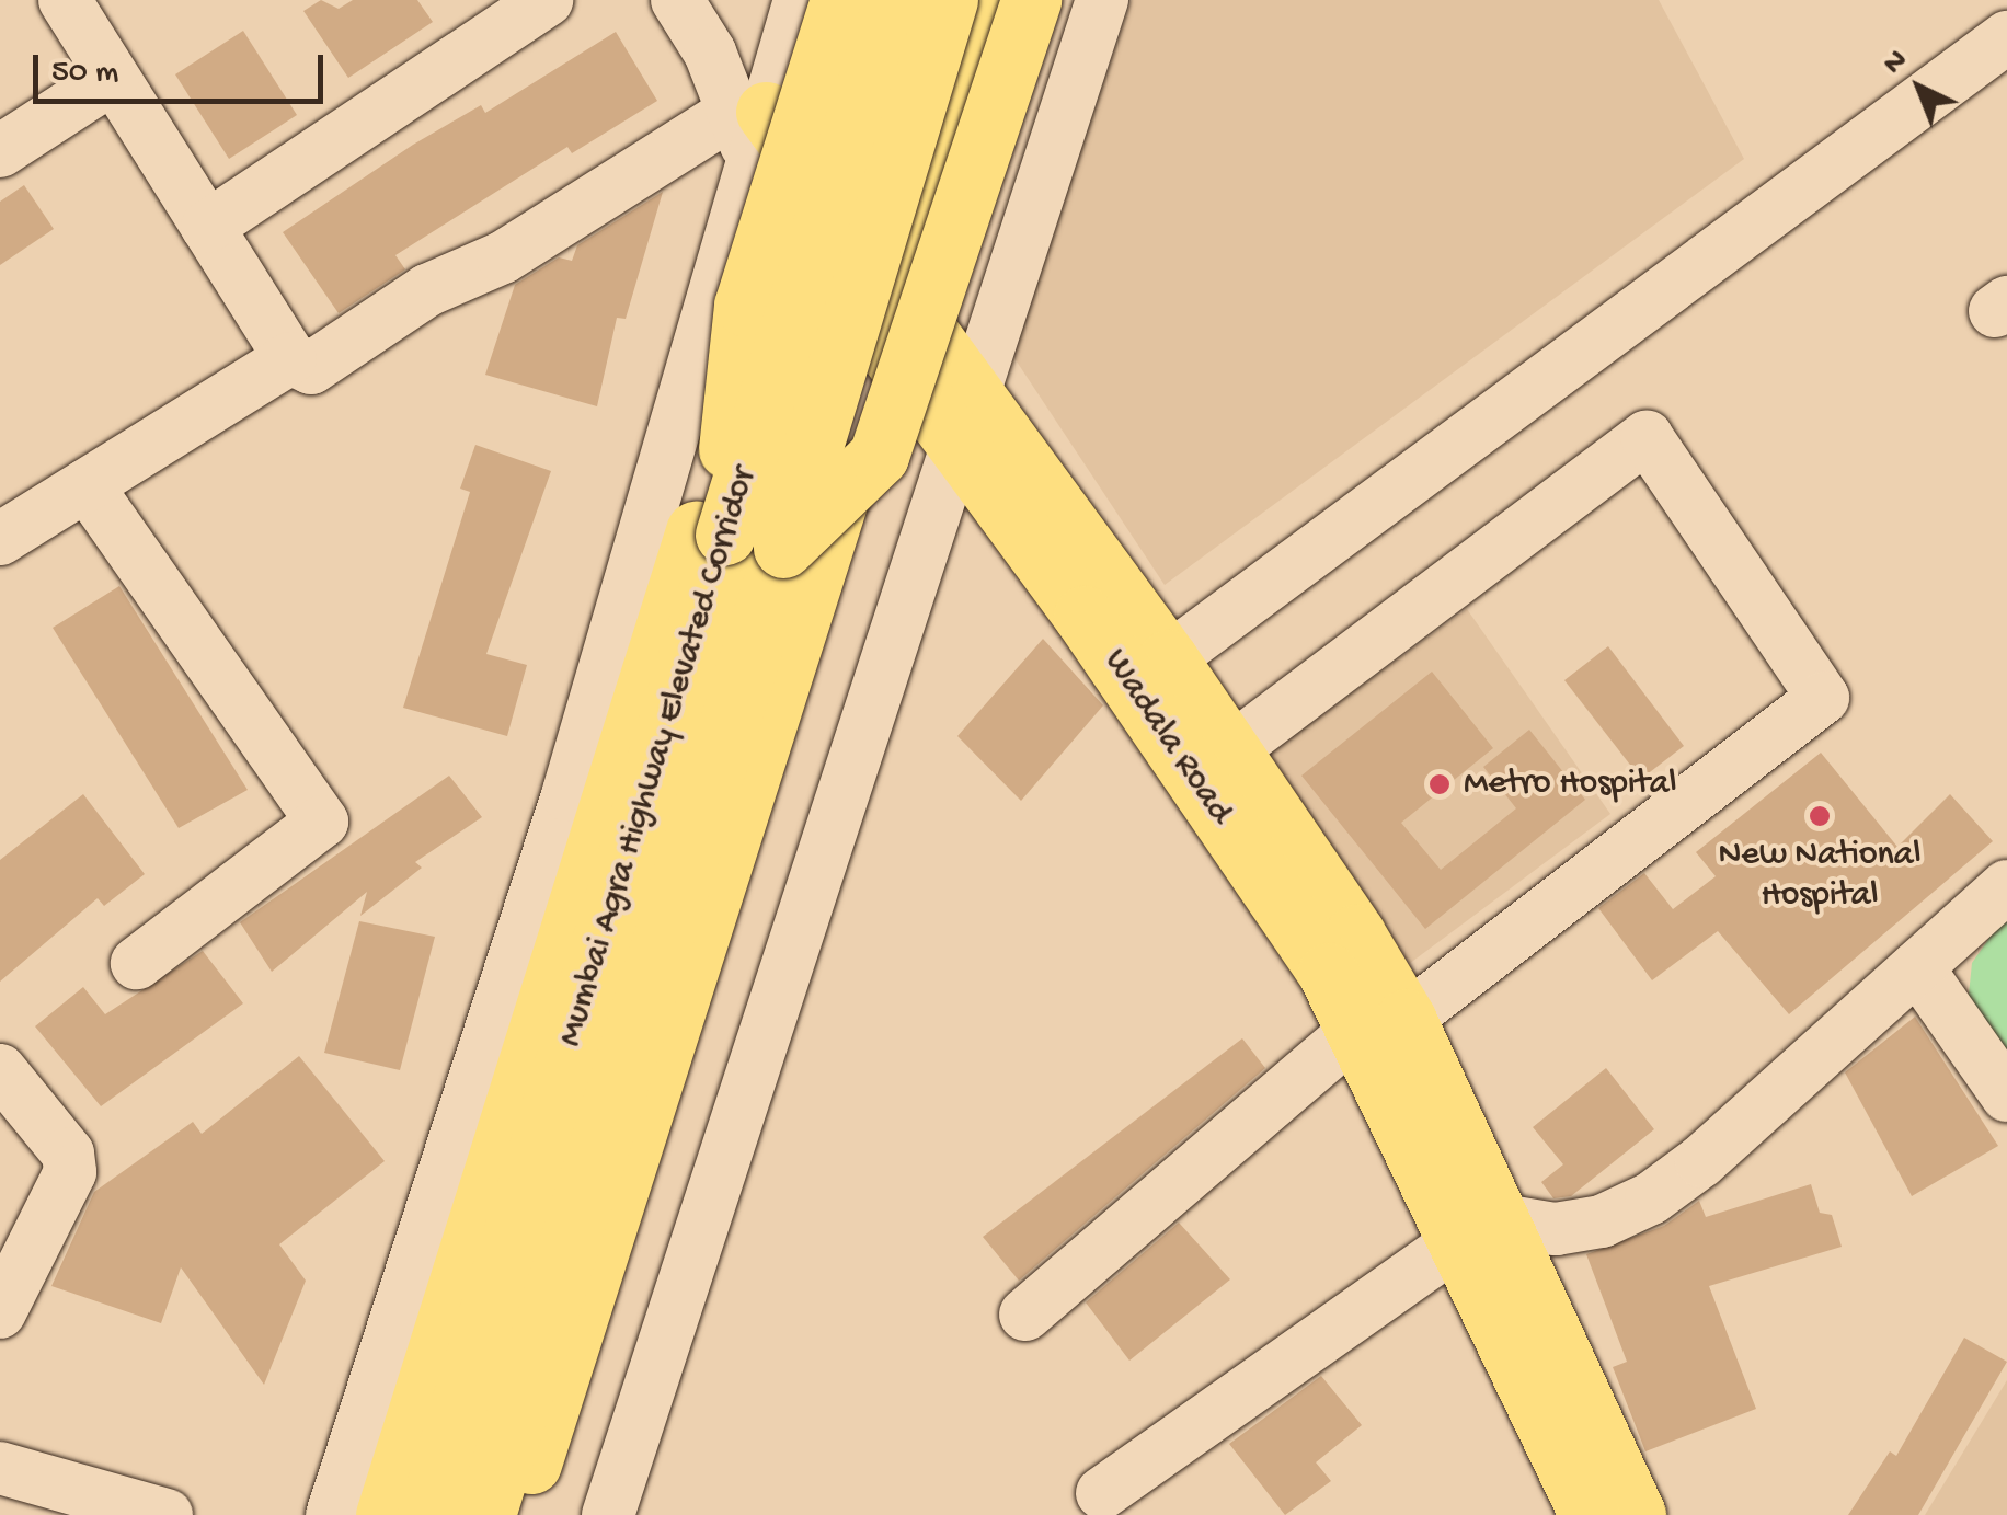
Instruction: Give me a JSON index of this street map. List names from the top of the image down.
{
  "streets": {
    "main road": ["Wadala Road", "Mumbai Agra Highway Elevated Corridor"]
  },
  "places": ["Metro Hospital", "New National Hospital"],
  "scale_bar": "50 m",
  "north": "top left"
}
